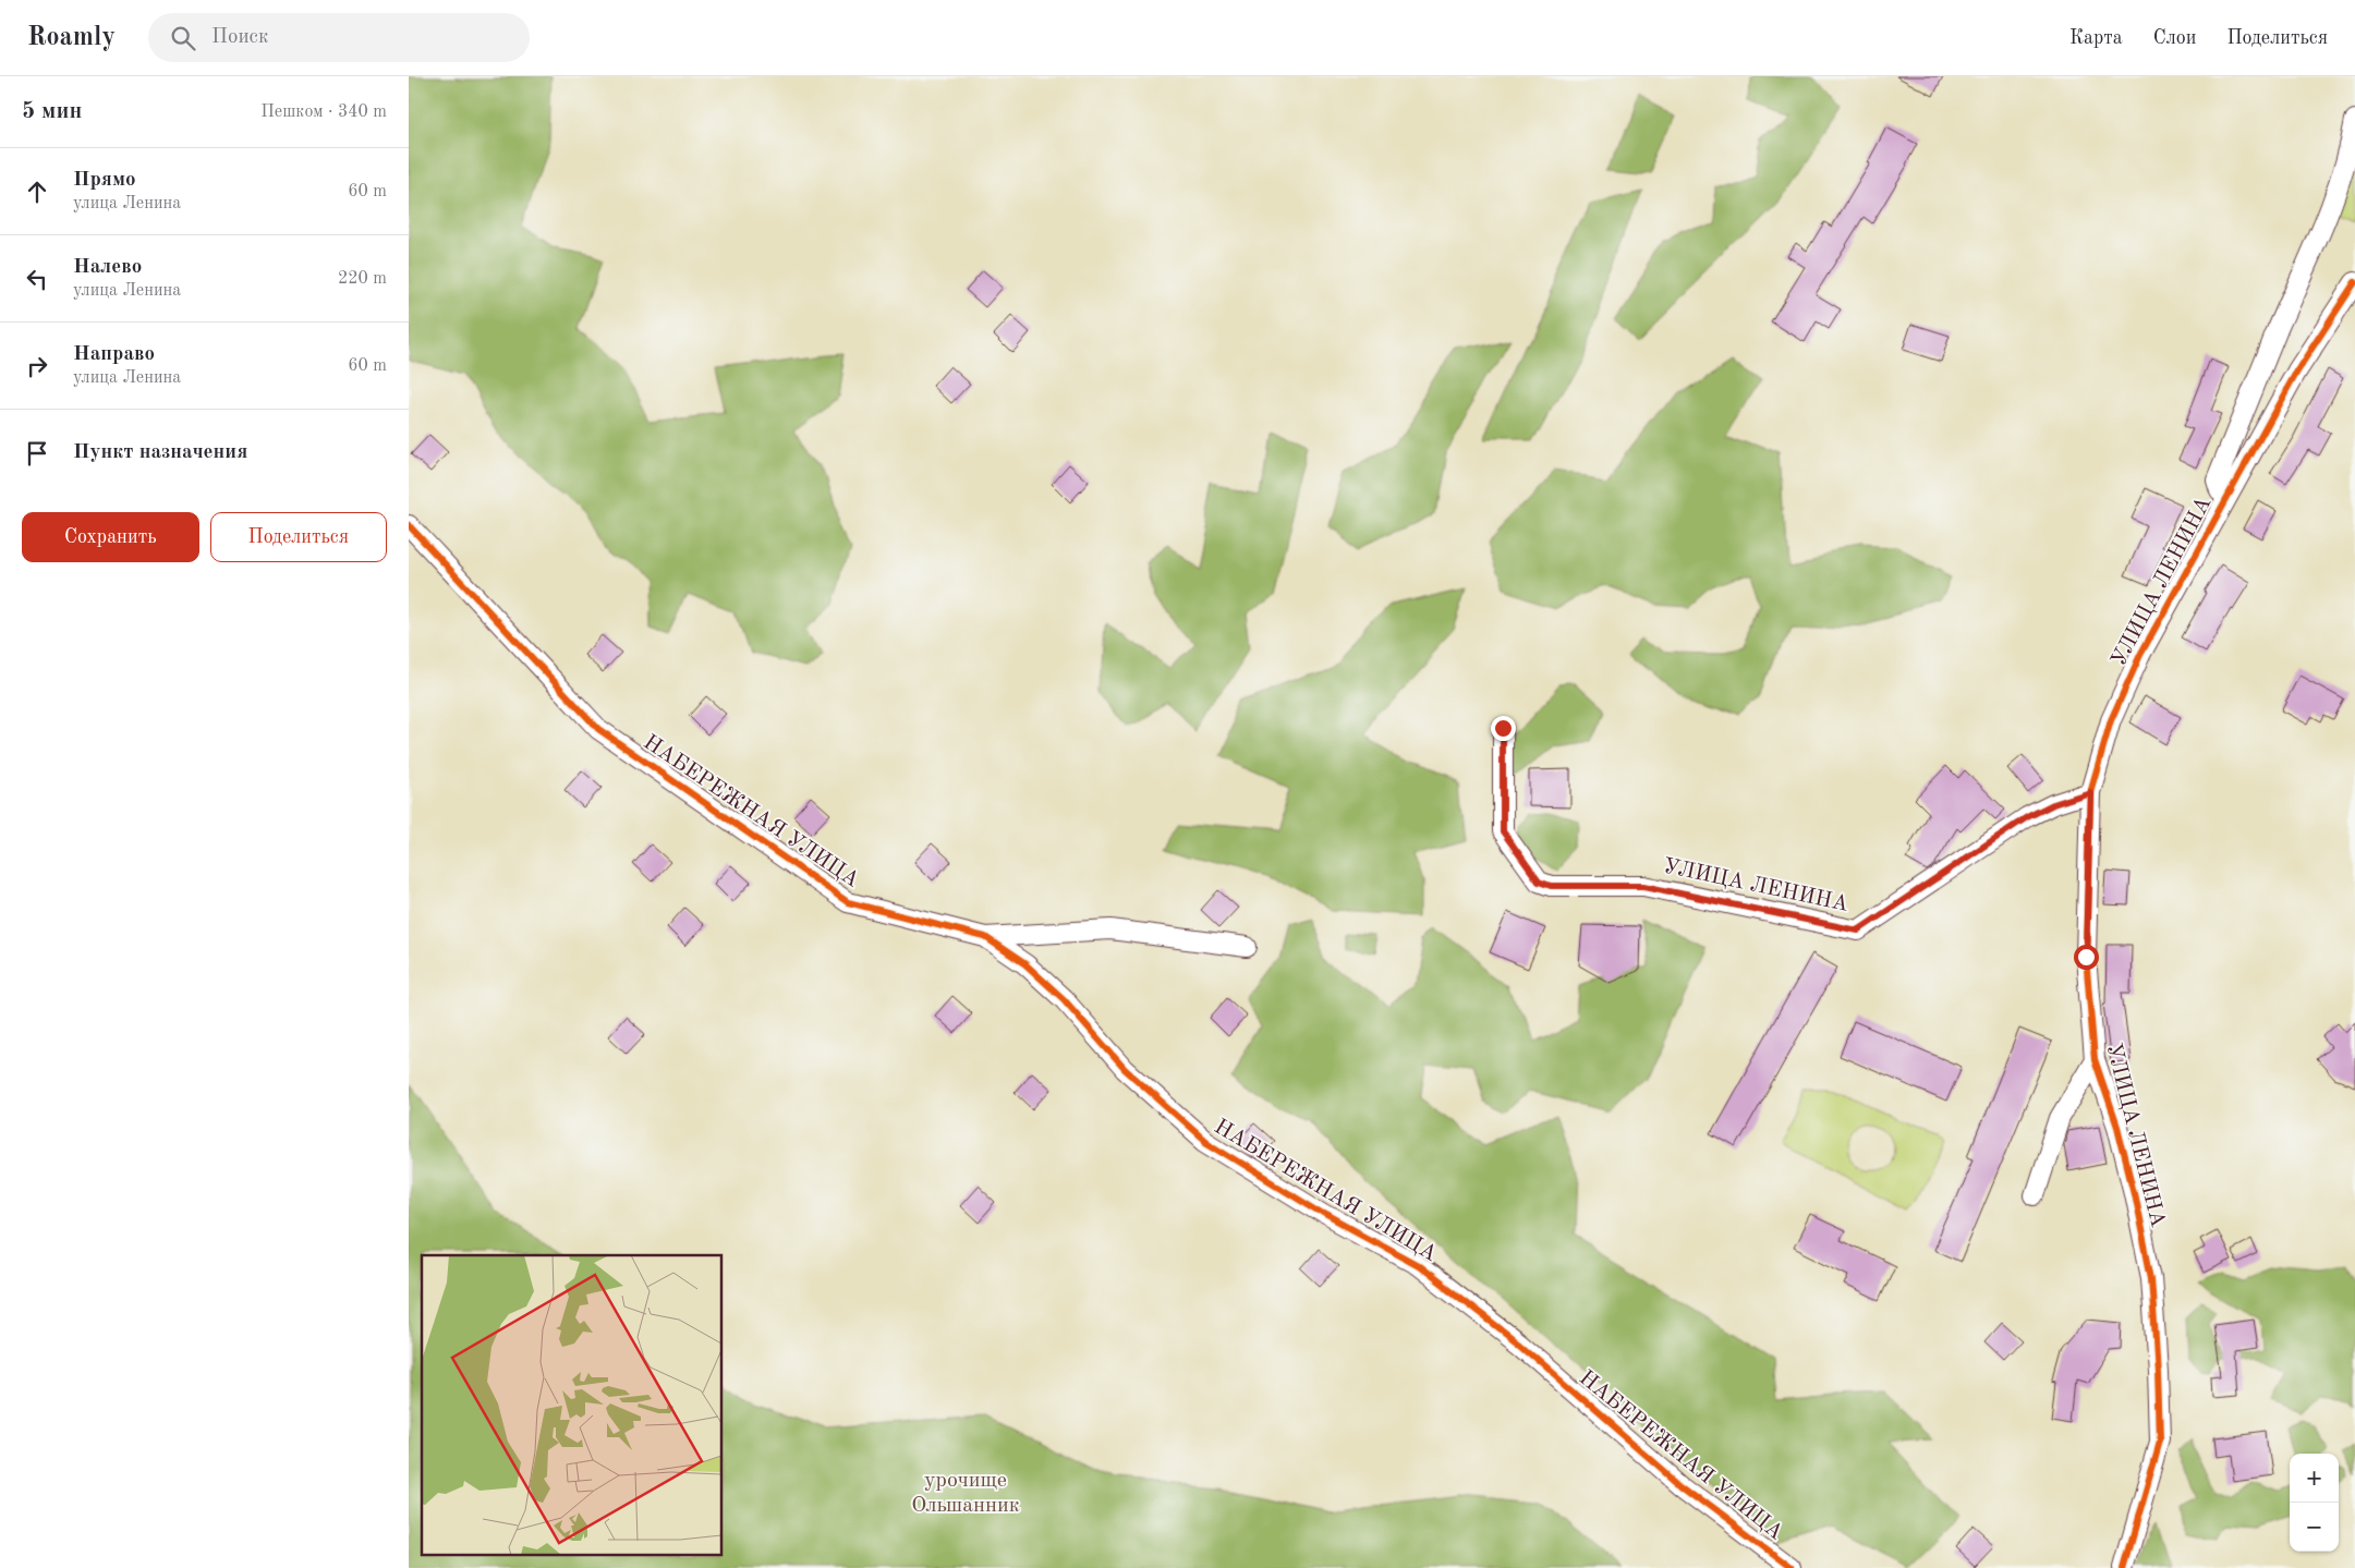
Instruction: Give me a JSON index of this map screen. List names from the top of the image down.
{
  "streets": {
    "street": ["УЛИЦА ЛЕНИНА", "НАБЕРЕЖНАЯ УЛИЦА"]
  },
  "parks": ["урочище Ольшанник"],
  "page": {
    "header": "Roamly",
    "search": "Поиск",
    "nav": ["Карта", "Слои", "Поделиться"],
    "heading": ["5 мин", "Пешком · 340 m"],
    "list": [
      ["Прямо", "улица Ленина", "60 m"],
      ["Налево", "улица Ленина", "220 m"],
      ["Направо", "улица Ленина", "60 m"],
      "Пункт назначения"
    ],
    "buttons": ["Сохранить", "Поделиться"],
    "map_buttons": ["+", "−"]
  }
}
